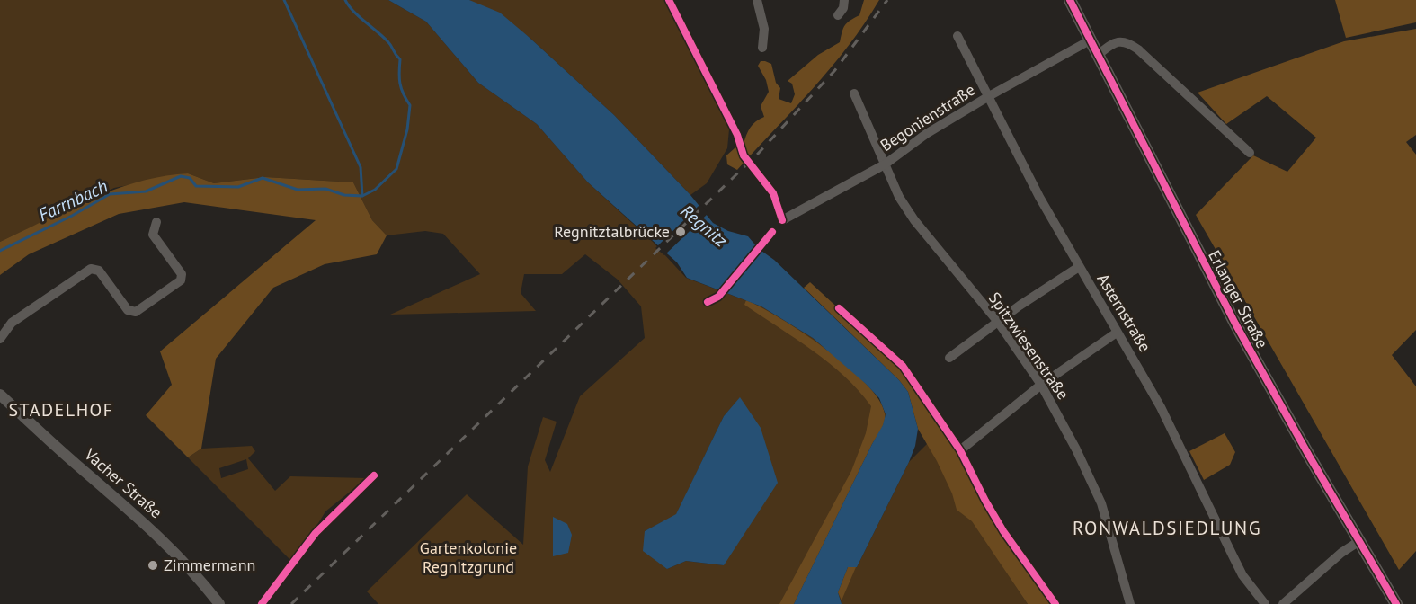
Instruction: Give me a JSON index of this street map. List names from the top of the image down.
{
  "streets": {
    "main road": ["Erlanger Straße"],
    "street": [
      "Begonienstraße",
      "Asternstraße",
      "Spitzwiesenstraße",
      "Vacher Straße"
    ]
  },
  "crossings": [
    ["Begonienstraße", "Erlanger Straße"],
    ["Begonienstraße", "Asternstraße"],
    ["Begonienstraße", "Spitzwiesenstraße"]
  ],
  "districts": ["STADELHOF", "RONWALDSIEDLUNG"],
  "water": ["Farrnbach", "Regnitz"],
  "parks": ["Gartenkolonie Regnitzgrund"],
  "places": ["Regnitztalbrücke", "Zimmermann"]
}
